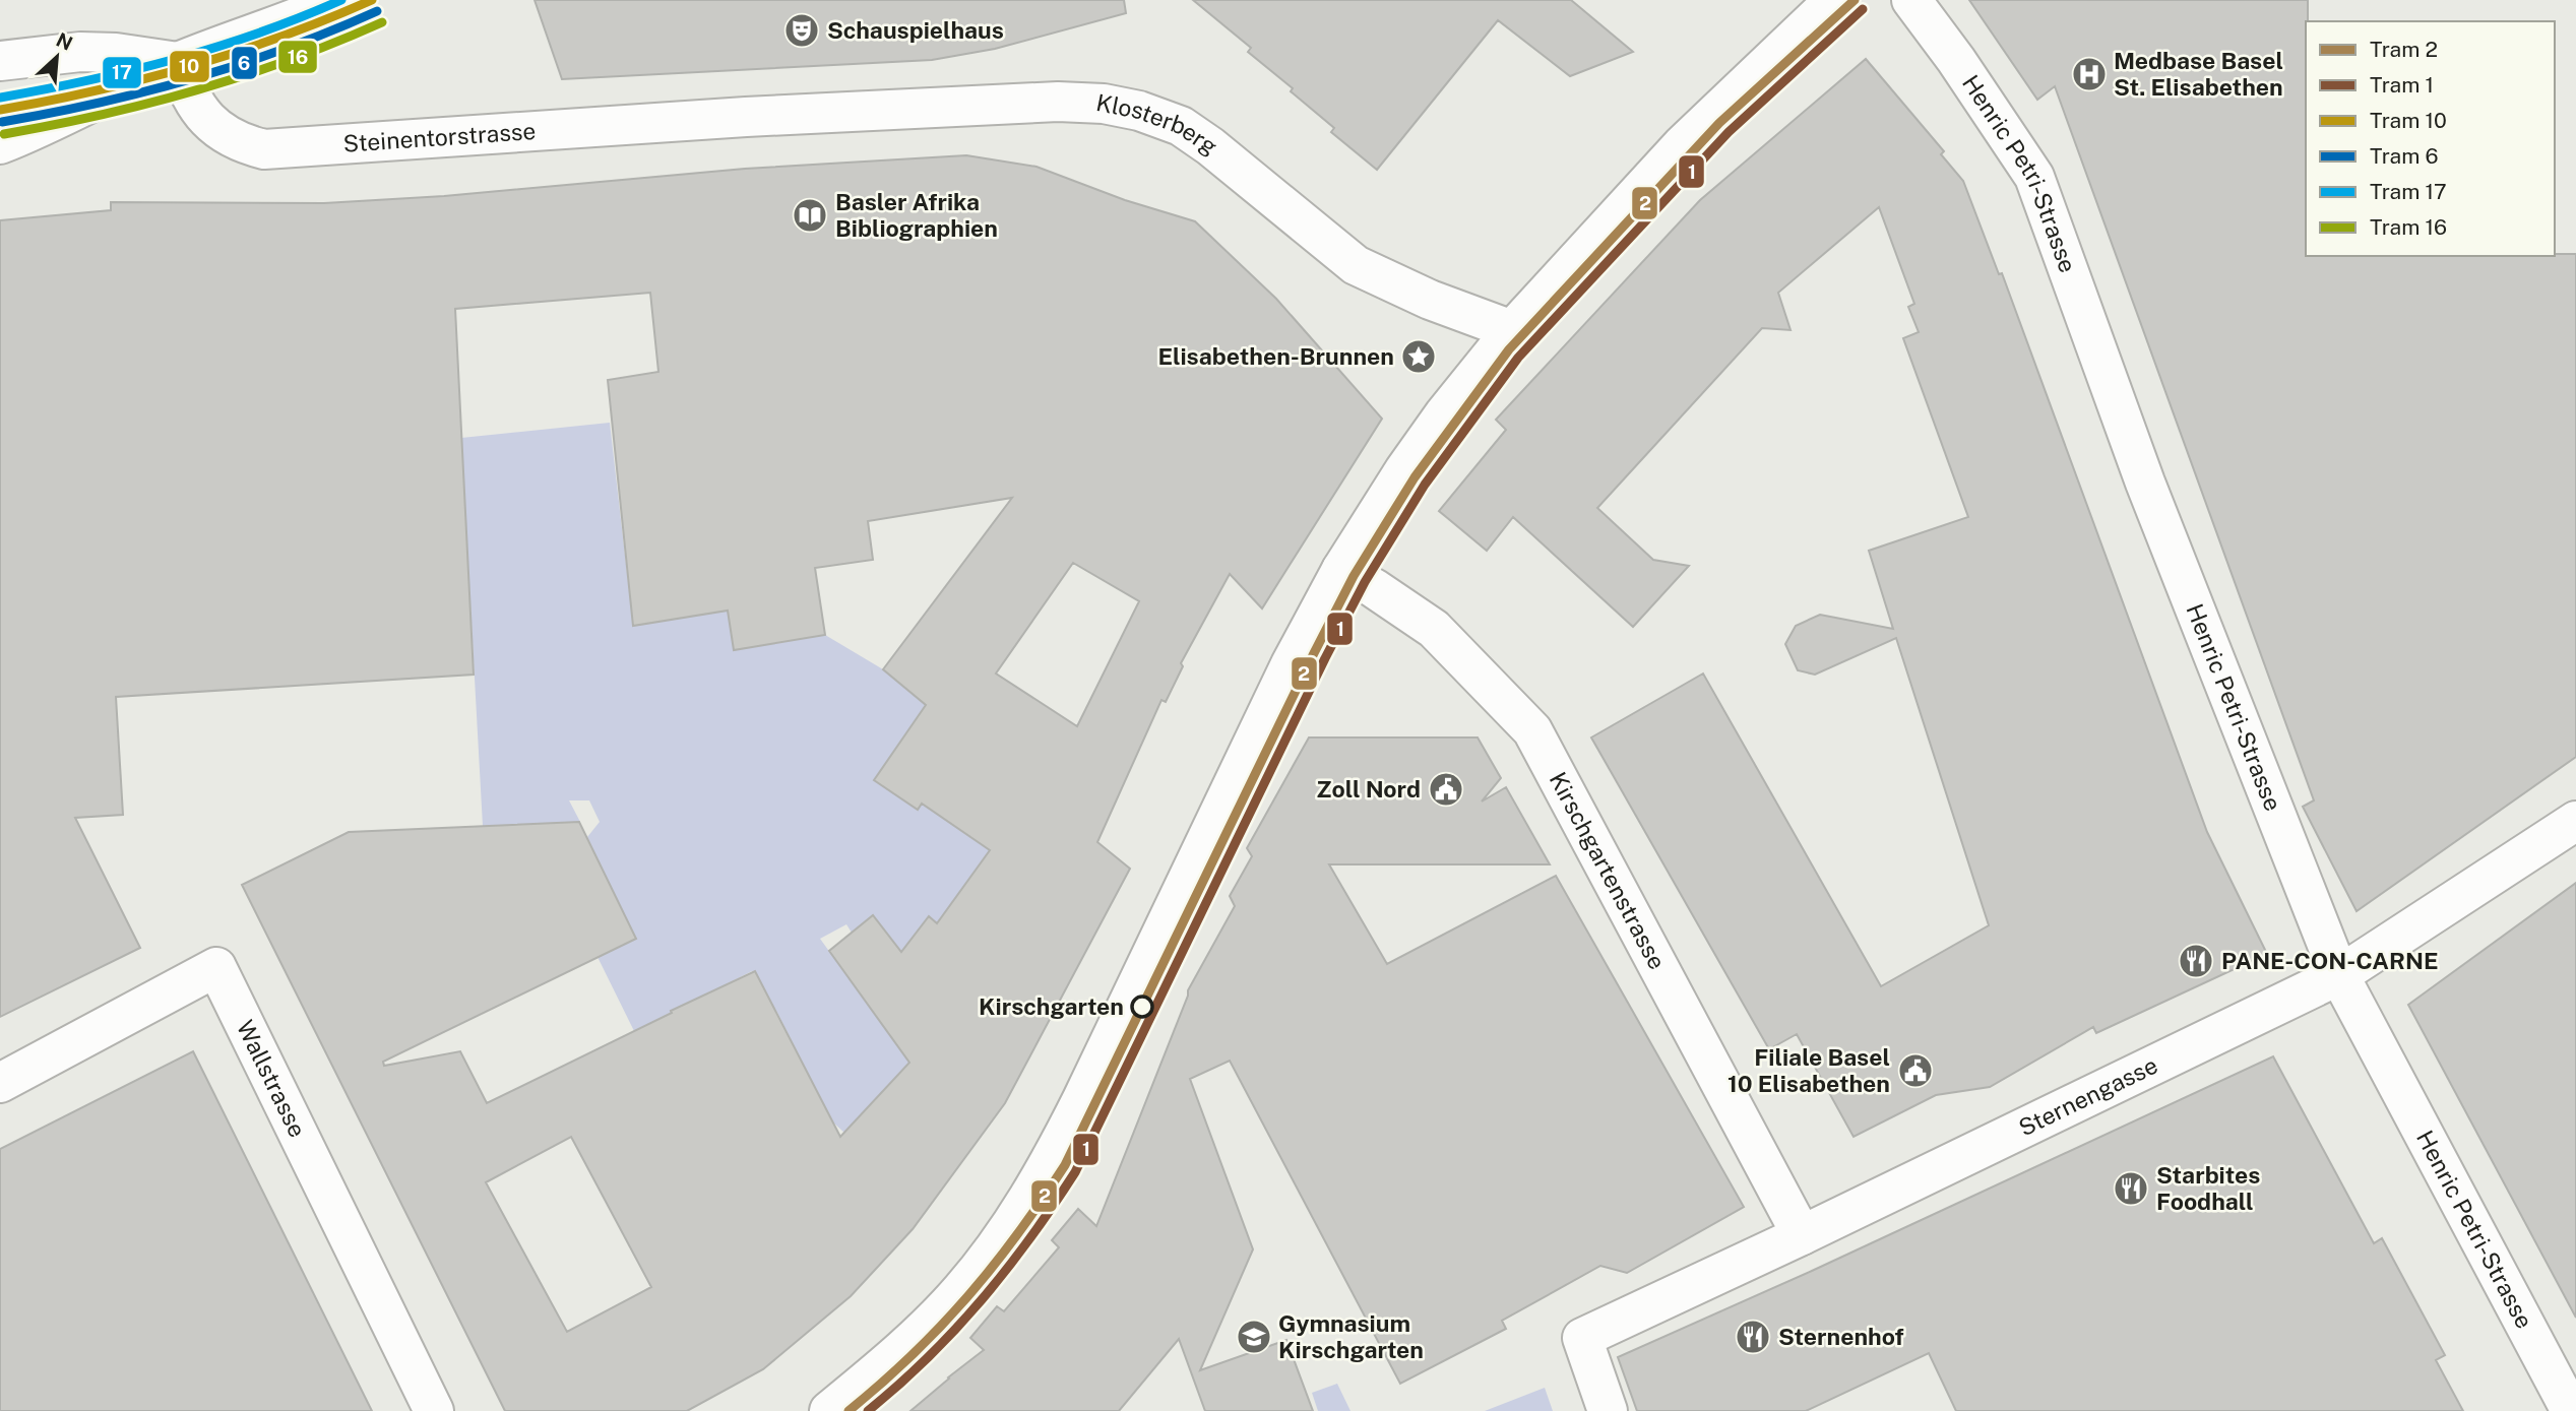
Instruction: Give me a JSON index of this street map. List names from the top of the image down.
{
  "streets": {
    "street": [
      "Klosterberg",
      "Steinentorstrasse",
      "Henric Petri-Strasse",
      "Kirschgartenstrasse",
      "Wallstrasse",
      "Sternengasse"
    ]
  },
  "crossings": [
    ["Klosterberg", "Steinentorstrasse"],
    ["Henric Petri-Strasse", "Sternengasse"],
    ["Kirschgartenstrasse", "Sternengasse"]
  ],
  "places": {
    "theatre": ["Schauspielhaus"],
    "hospital": ["Medbase Basel St. Elisabethen"],
    "library": ["Basler Afrika Bibliographien"],
    "place": ["Elisabethen-Brunnen"],
    "public building": ["Zoll Nord", "Filiale Basel 10 Elisabethen"],
    "restaurant": ["PANE-CON-CARNE", "Starbites Foodhall", "Sternenhof"],
    "other": ["Kirschgarten"],
    "school or university": ["Gymnasium Kirschgarten"]
  },
  "lines": [
    "tram line 2",
    "tram line 10",
    "tram line 17",
    "tram line 1",
    "tram line 6",
    "tram line 16"
  ],
  "legend": [
    "Tram 2",
    "Tram 1",
    "Tram 10",
    "Tram 6",
    "Tram 17",
    "Tram 16"
  ],
  "north": "top right"
}
